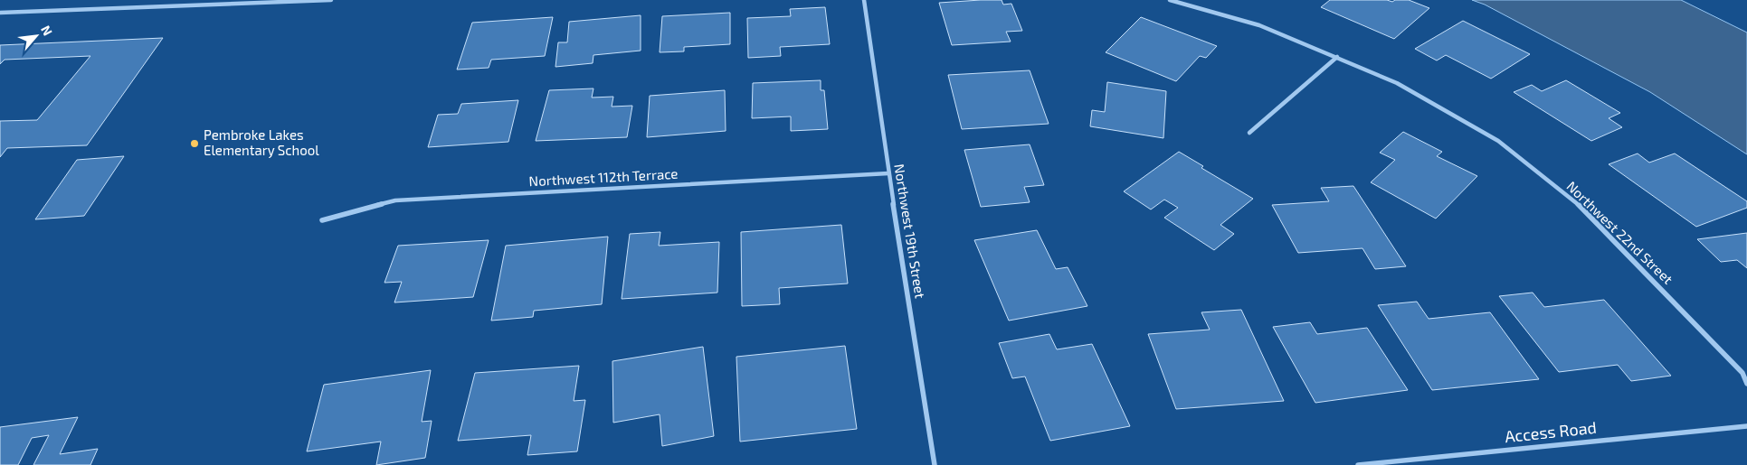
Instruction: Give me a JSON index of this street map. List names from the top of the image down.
{
  "streets": {
    "street": [
      "Northwest 112th Terrace",
      "Northwest 19th Street",
      "Northwest 22nd Street",
      "Access Road"
    ]
  },
  "crossings": [
    ["Northwest 112th Terrace", "Northwest 19th Street"]
  ],
  "places": ["Pembroke Lakes Elementary School"],
  "north": "top right"
}
